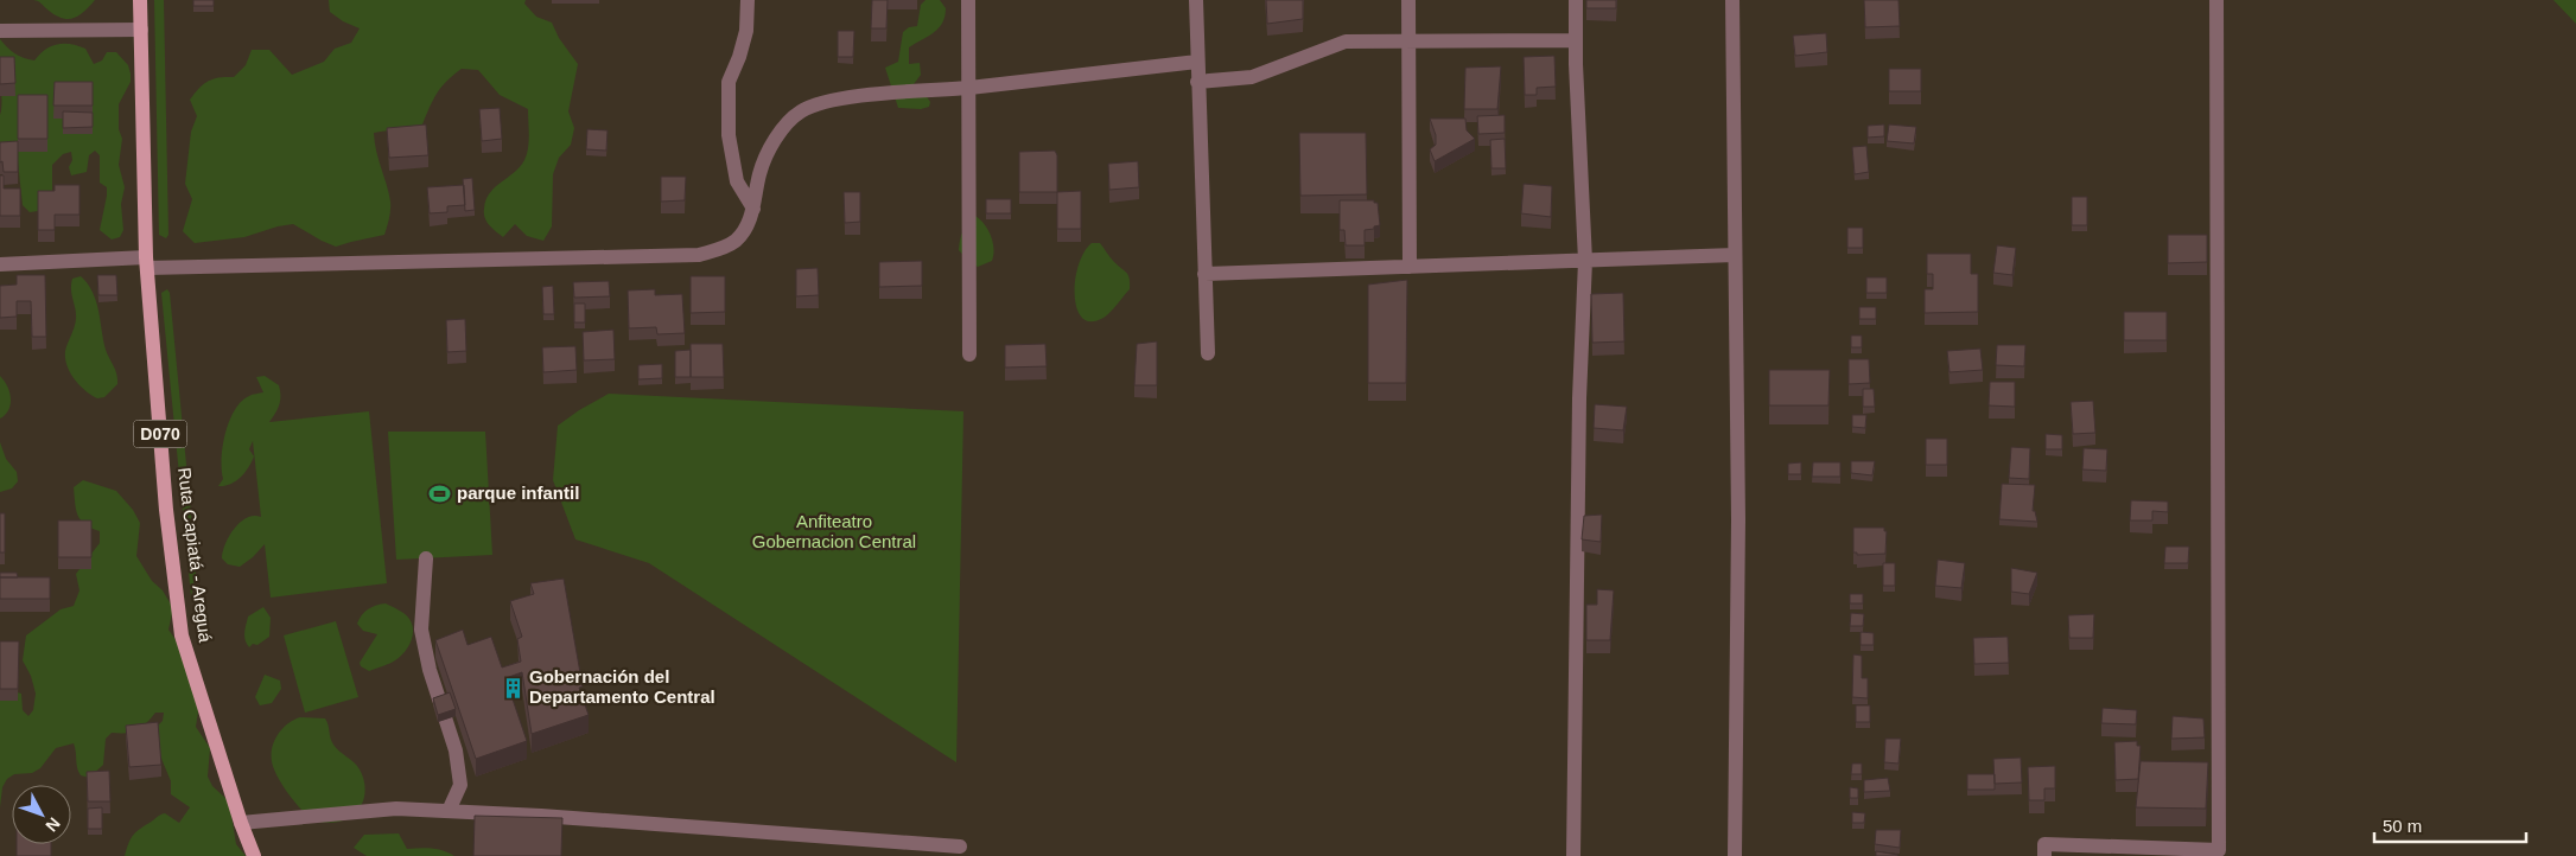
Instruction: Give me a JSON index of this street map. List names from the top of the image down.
{
  "streets": {
    "main road": ["D070", "Ruta Capiatá - Areguá"]
  },
  "parks": ["Anfiteatro Gobernacion Central"],
  "places": {
    "sports": ["parque infantil"],
    "building": ["Gobernación del Departamento Central"]
  },
  "scale_bar": "50 m",
  "north": "bottom right"
}
